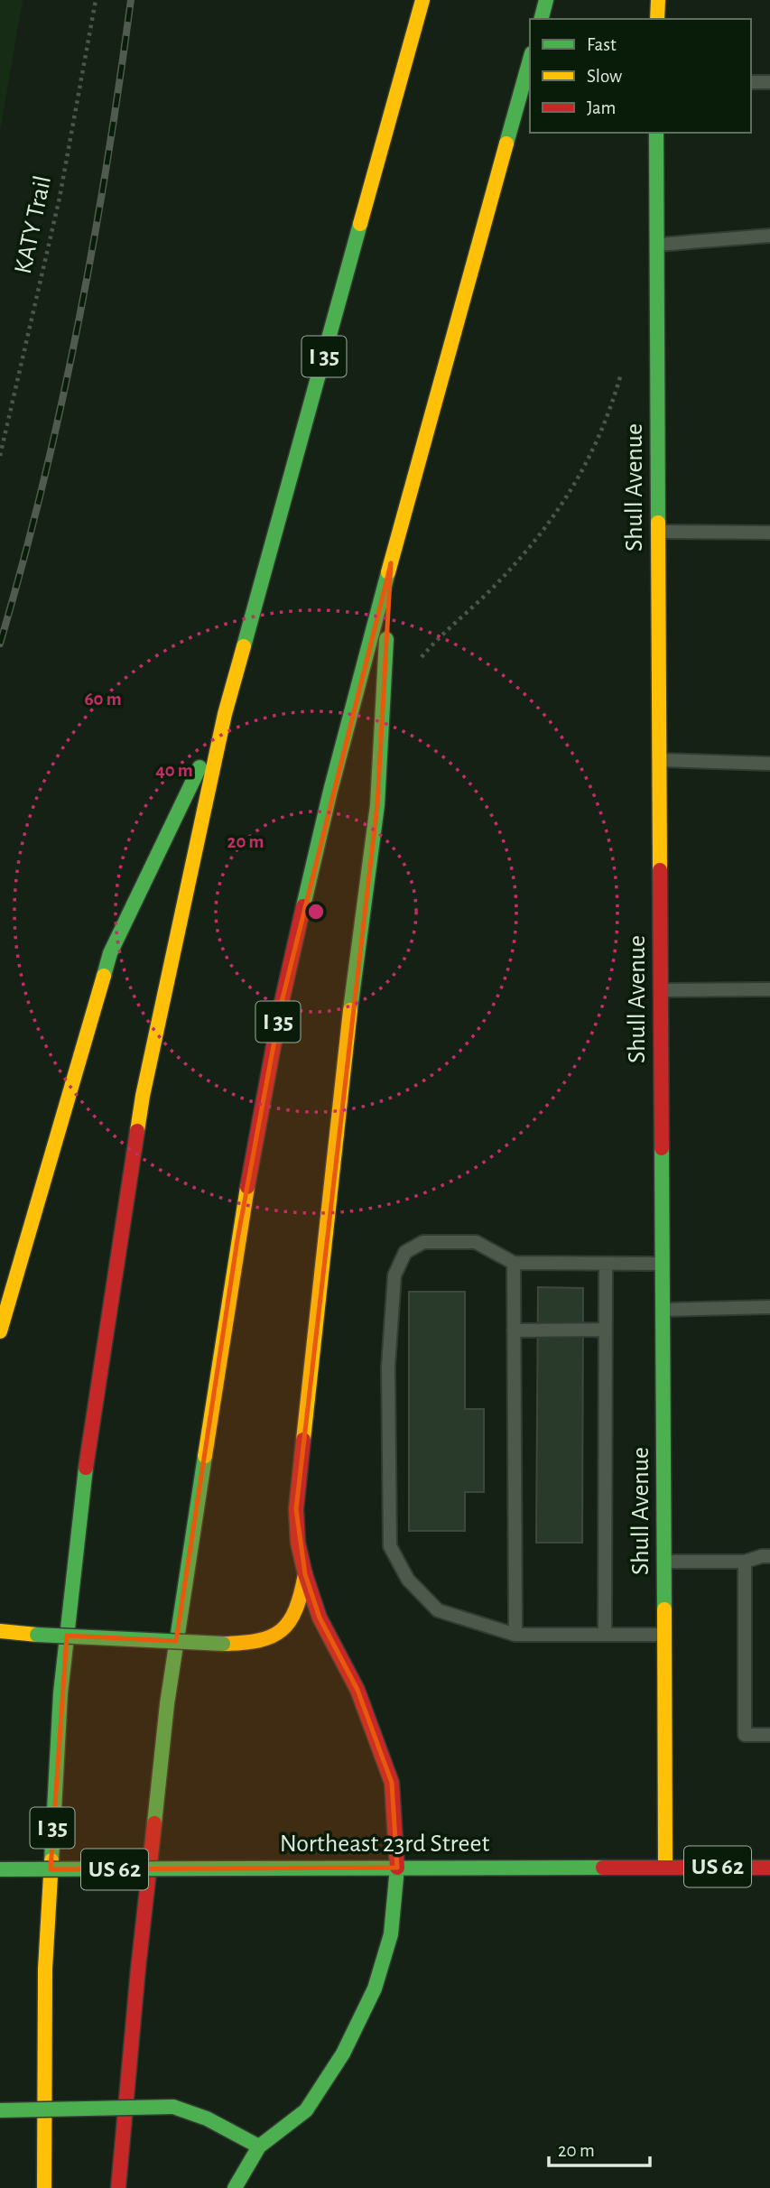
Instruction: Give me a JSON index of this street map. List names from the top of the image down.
{
  "streets": {
    "main road": [
      "I 35",
      "Shull Avenue",
      "Northeast 23rd Street",
      "US 62"
    ],
    "path": ["KATY Trail"]
  },
  "crossings": [
    ["Shull Avenue", "Northeast 23rd Street"]
  ],
  "legend": ["Fast", "Slow", "Jam"],
  "scale_bar": "20 m",
  "rings": ["60 m", "40 m", "20 m"]
}
